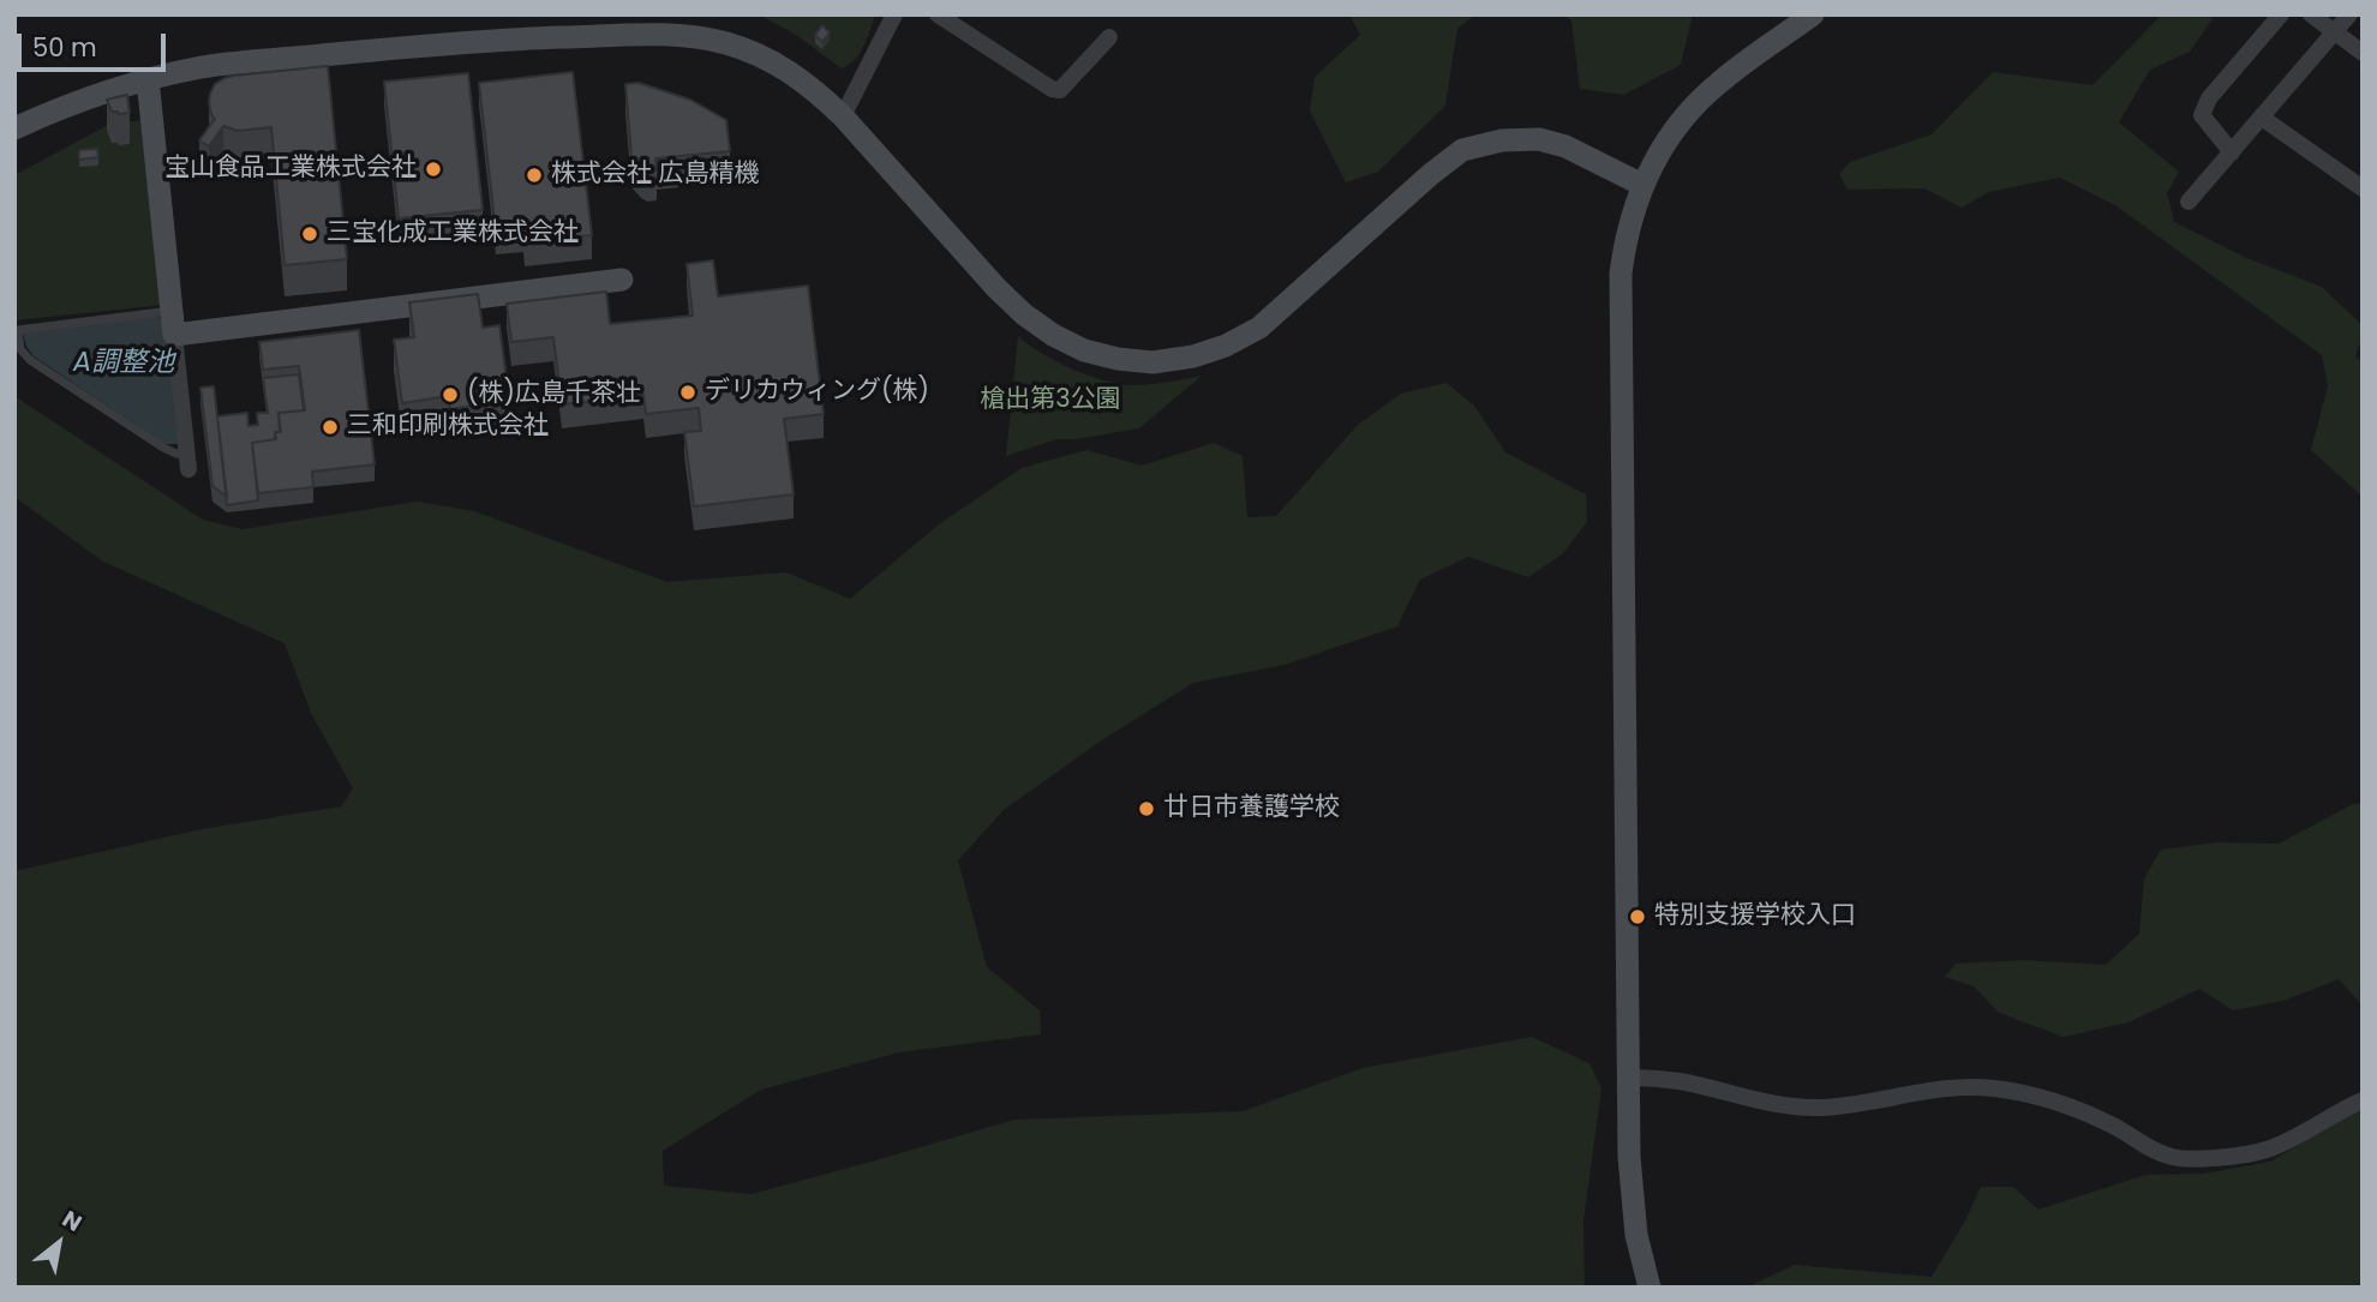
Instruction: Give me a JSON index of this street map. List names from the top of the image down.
{
  "water": ["A調整池"],
  "parks": ["槍出第3公園"],
  "places": [
    "宝山食品工業株式会社",
    "株式会社 広島精機",
    "三宝化成工業株式会社",
    "デリカウィング(株)",
    "(株)広島千茶壮",
    "三和印刷株式会社",
    "廿日市養護学校",
    "特別支援学校入口"
  ],
  "scale_bar": "50 m",
  "north": "top right"
}
